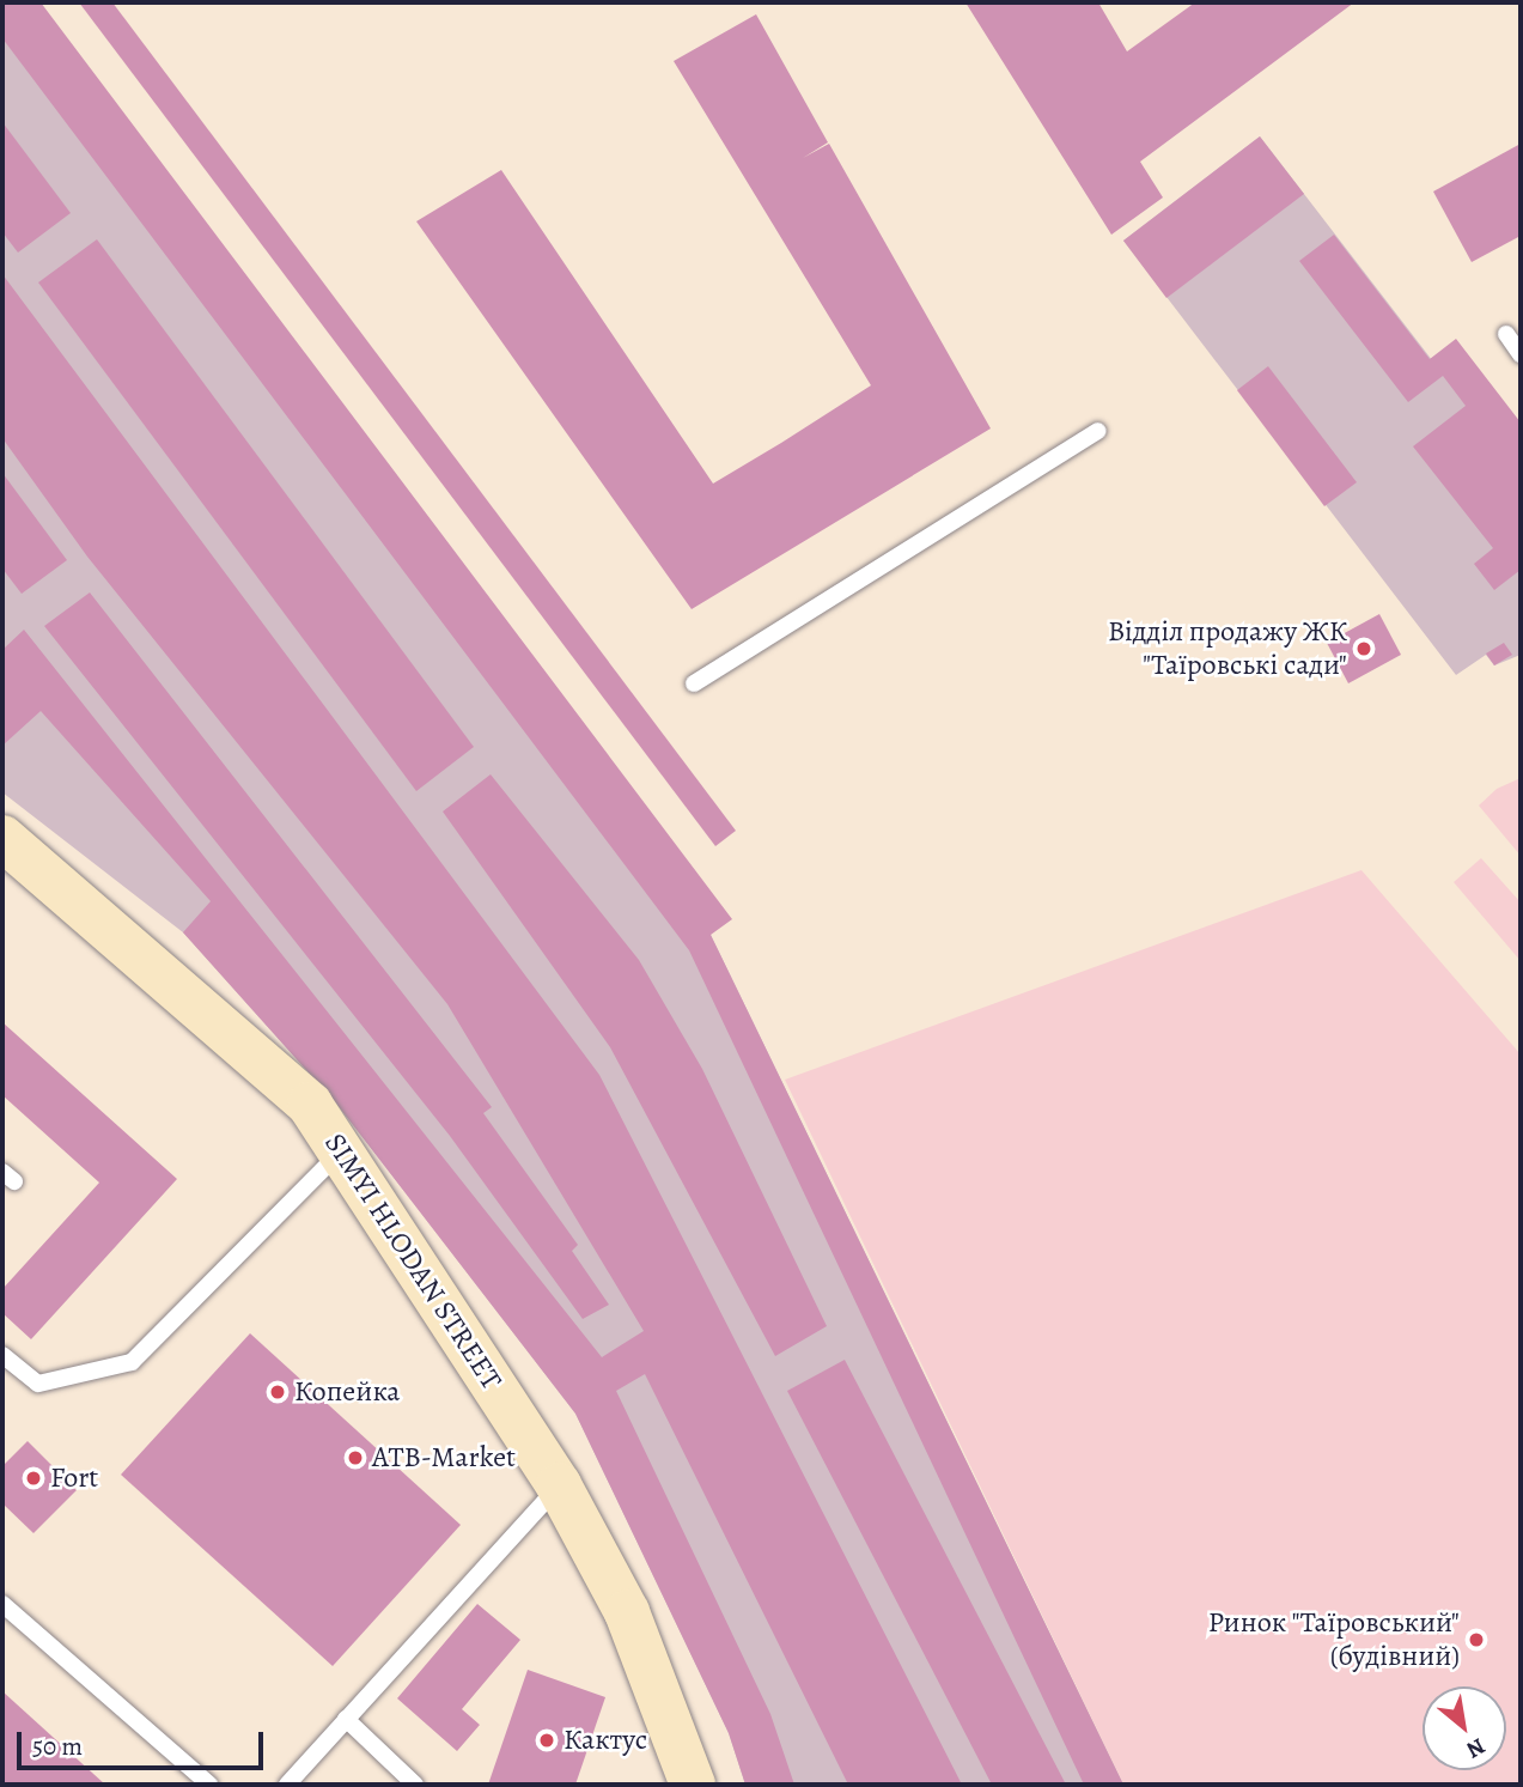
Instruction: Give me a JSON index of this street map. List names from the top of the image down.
{
  "streets": {
    "street": ["SIMYI HLODAN STREET"]
  },
  "places": [
    "Відділ продажу ЖК \"Таїровські сади\"",
    "Копейка",
    "ATB-Market",
    "Fort",
    "Ринок \"Таїровський\" (будівний)",
    "Кактус"
  ],
  "scale_bar": "50 m",
  "north": "bottom right"
}
